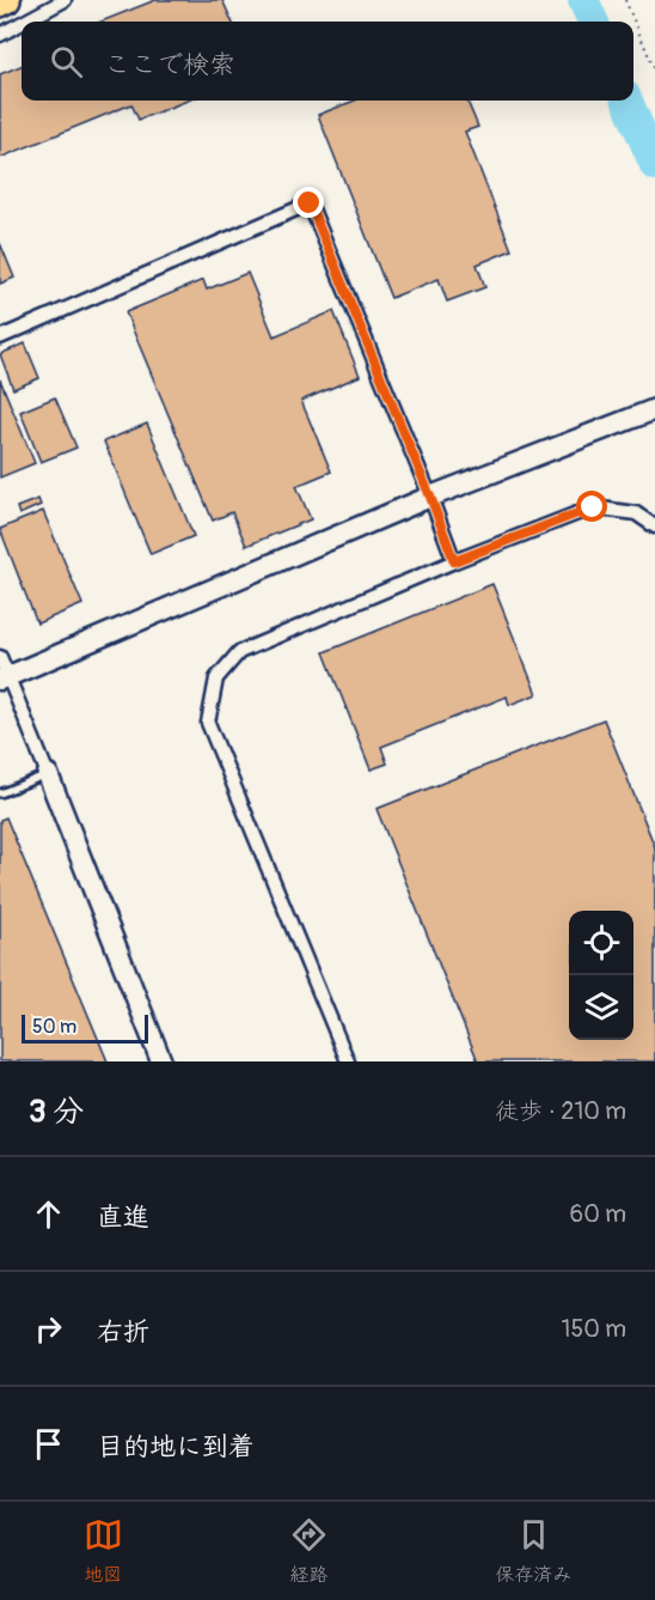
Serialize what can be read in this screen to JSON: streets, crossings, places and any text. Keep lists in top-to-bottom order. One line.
{"scale_bar":"50 m","page":{"search":"ここで検索","scale":"50 m","heading":["3 分","徒歩 · 210 m"],"list":[["直進","60 m"],["右折","150 m"],"目的地に到着"],"nav":["地図","経路","保存済み"]}}
